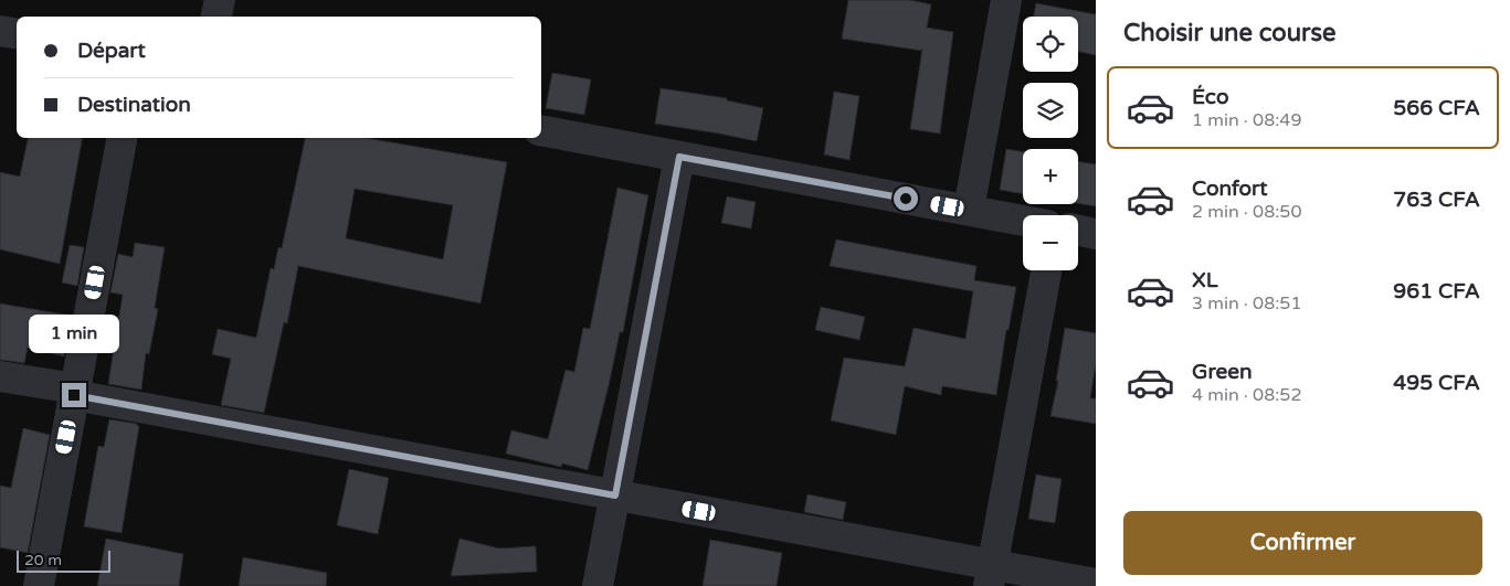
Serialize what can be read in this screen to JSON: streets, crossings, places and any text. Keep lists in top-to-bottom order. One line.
{"scale_bar":"20 m","page":{"heading":"Choisir une course","map_buttons":["+","−"],"banner":["Départ","Destination"],"list":[{"name":"Éco","note":"1 min · 08:49","value":"566 CFA"},{"name":"Confort","note":"2 min · 08:50","value":"763 CFA"},{"name":"XL","note":"3 min · 08:51","value":"961 CFA"},{"name":"Green","note":"4 min · 08:52","value":"495 CFA"}],"bubble":"1 min","buttons":"Confirmer","scale":"20 m"}}
